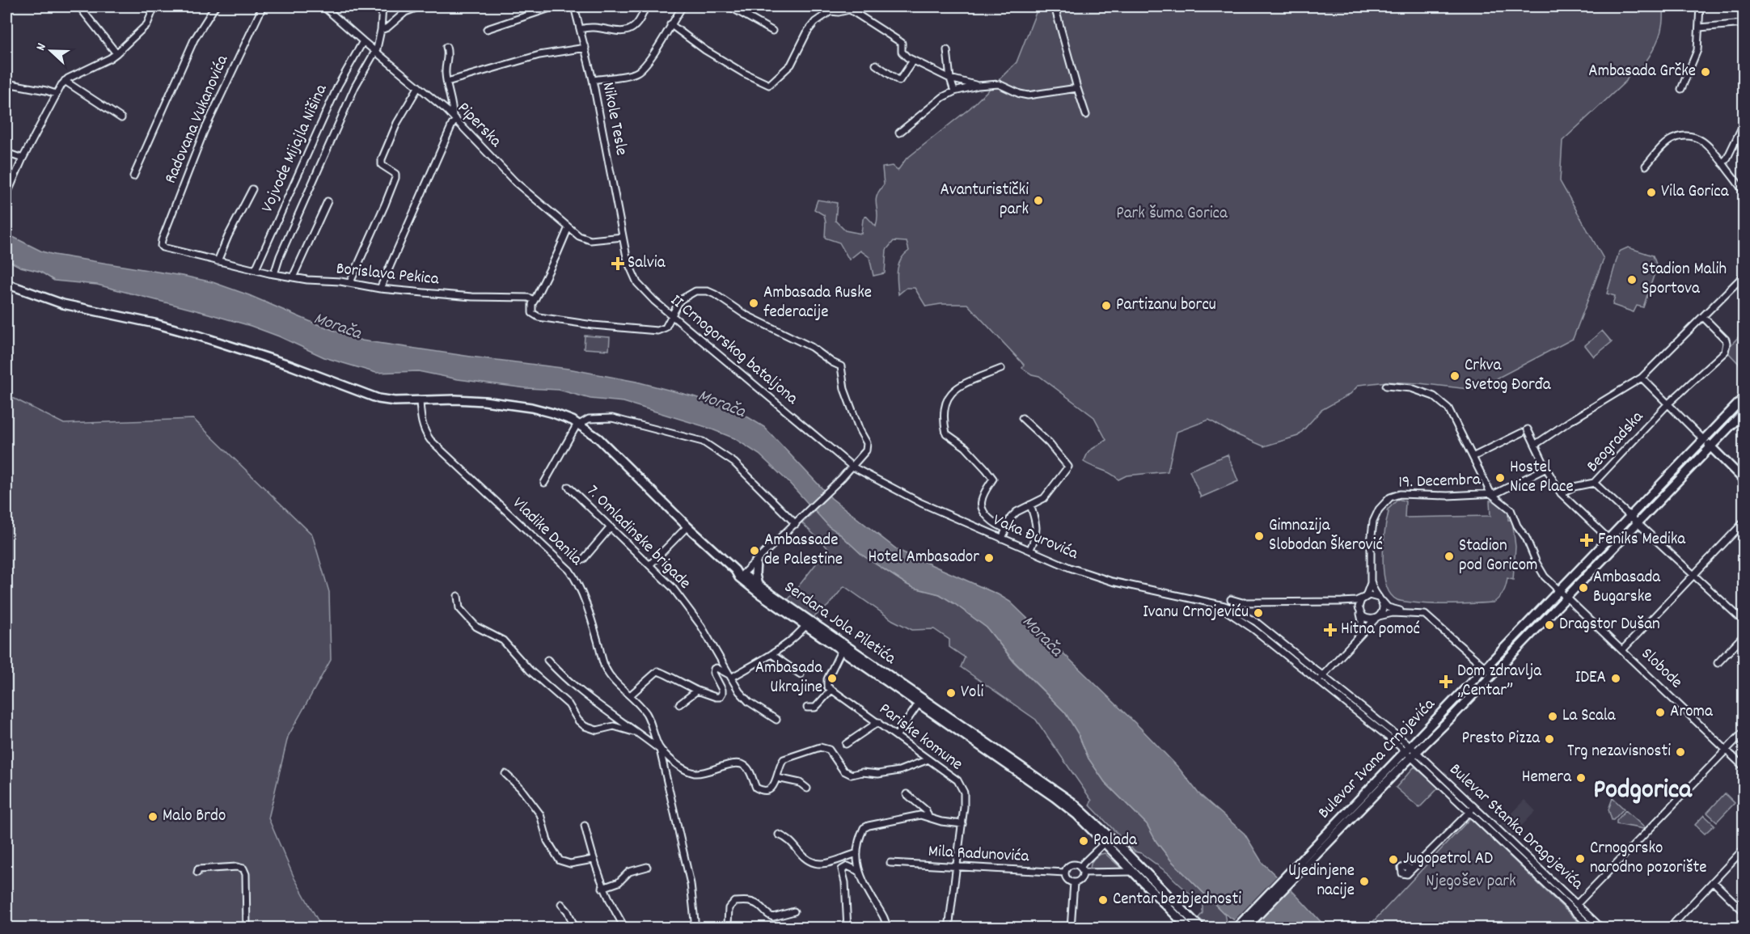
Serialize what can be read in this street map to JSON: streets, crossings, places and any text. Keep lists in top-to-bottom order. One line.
{"streets":{"main road":["Serdara Jola Piletića","Bulevar Ivana Crnojevića"],"street":["Nikole Tesle","Radovana Vukanovića","Piperska","Vojvode Mijajla Nišina","Borislava Pekica","II Crnogorskog bataljona","Beogradska","19. Decembra","Vladike Danila","7. Omladinske brigade","Vaka Đurovića","Slobode","Pariske komune","Bulevar Stanka Dragojevića","Mila Radunovića"]},"crossings":[["Nikole Tesle","Piperska"],["Nikole Tesle","II Crnogorskog bataljona"],["Radovana Vukanovića","Borislava Pekica"],["Piperska","Vojvode Mijajla Nišina"],["Piperska","II Crnogorskog bataljona"],["Vojvode Mijajla Nišina","Borislava Pekica"],["II Crnogorskog bataljona","Vaka Đurovića"],["Beogradska","Bulevar Ivana Crnojevića"],["19. Decembra","Slobode"],["19. Decembra","Bulevar Ivana Crnojevića"],["Vladike Danila","Serdara Jola Piletića"],["Vaka Đurovića","Bulevar Ivana Crnojevića"],["Vaka Đurovića","Bulevar Stanka Dragojevića"],["Slobode","Bulevar Ivana Crnojevića"],["Pariske komune","Mila Radunovića"],["Bulevar Ivana Crnojevića","Bulevar Stanka Dragojevića"]],"districts":["Podgorica"],"water":["Morača"],"parks":["Park šuma Gorica","Njegošev park"],"places":{"other":["Ambasada Grčke","Vila Gorica","Avanturistički park","Stadion Malih Sportova","Ambasada Ruske federacije","Partizanu borcu","Crkva Svetog Đorđa","Hostel Nice Place","Gimnazija Slobodan Škerović","Ambassade de Palestine","Stadion pod Goricom","Hotel Ambasador","Ambasada Bugarske","Ivanu Crnojeviću","Dragstor Dušan","Ambasada Ukrajine","IDEA","Voli","Aroma","La Scala","Presto Pizza","Trg nezavisnosti","Hemera","Malo Brdo","Palada","Crnogorsko narodno pozorište","Jugopetrol AD","Ujedinjene nacije","Centar bezbjednosti"],"health":["Salvia","Feniks Medika","Hitna pomoć","Dom zdravlja „Centar”"]},"north":"left"}
